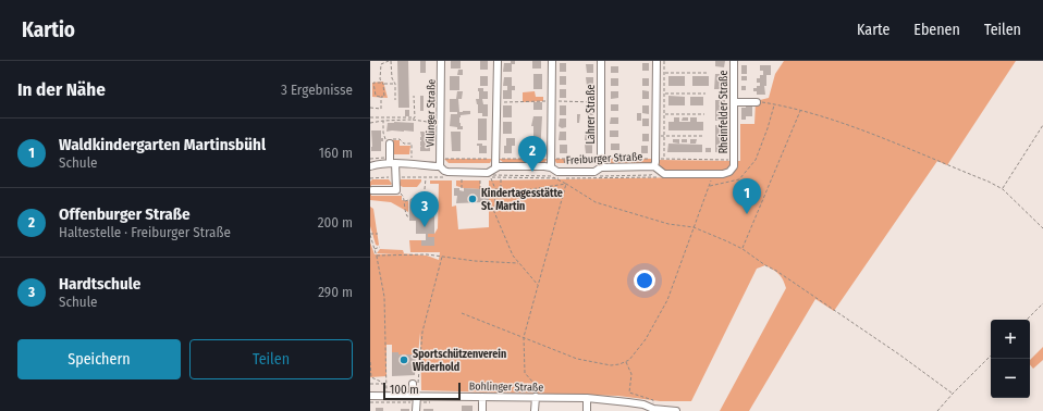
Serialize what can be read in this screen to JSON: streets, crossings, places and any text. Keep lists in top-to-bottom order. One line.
{"streets":{"street":["Rheinfelder Straße","Villinger Straße","Lahrer Straße","Freiburger Straße","Bohlinger Straße"]},"crossings":[["Rheinfelder Straße","Freiburger Straße"],["Villinger Straße","Freiburger Straße"],["Lahrer Straße","Freiburger Straße"]],"places":["Kindertagesstätte St. Martin","Sportschützenverein Widerhold"],"scale_bar":"100 m","page":{"header":"Kartio","nav":["Karte","Ebenen","Teilen"],"heading":["In der Nähe","3 Ergebnisse"],"list":[{"mark":"1","name":"Waldkindergarten Martinsbühl","note":"Schule","value":"160 m"},{"mark":"2","name":"Offenburger Straße","note":"Haltestelle · Freiburger Straße","value":"200 m"},{"mark":"3","name":"Hardtschule","note":"Schule","value":"290 m"}],"pins":["2","1","3"],"map_buttons":["+","−"],"buttons":["Speichern","Teilen"],"scale":"100 m"}}
